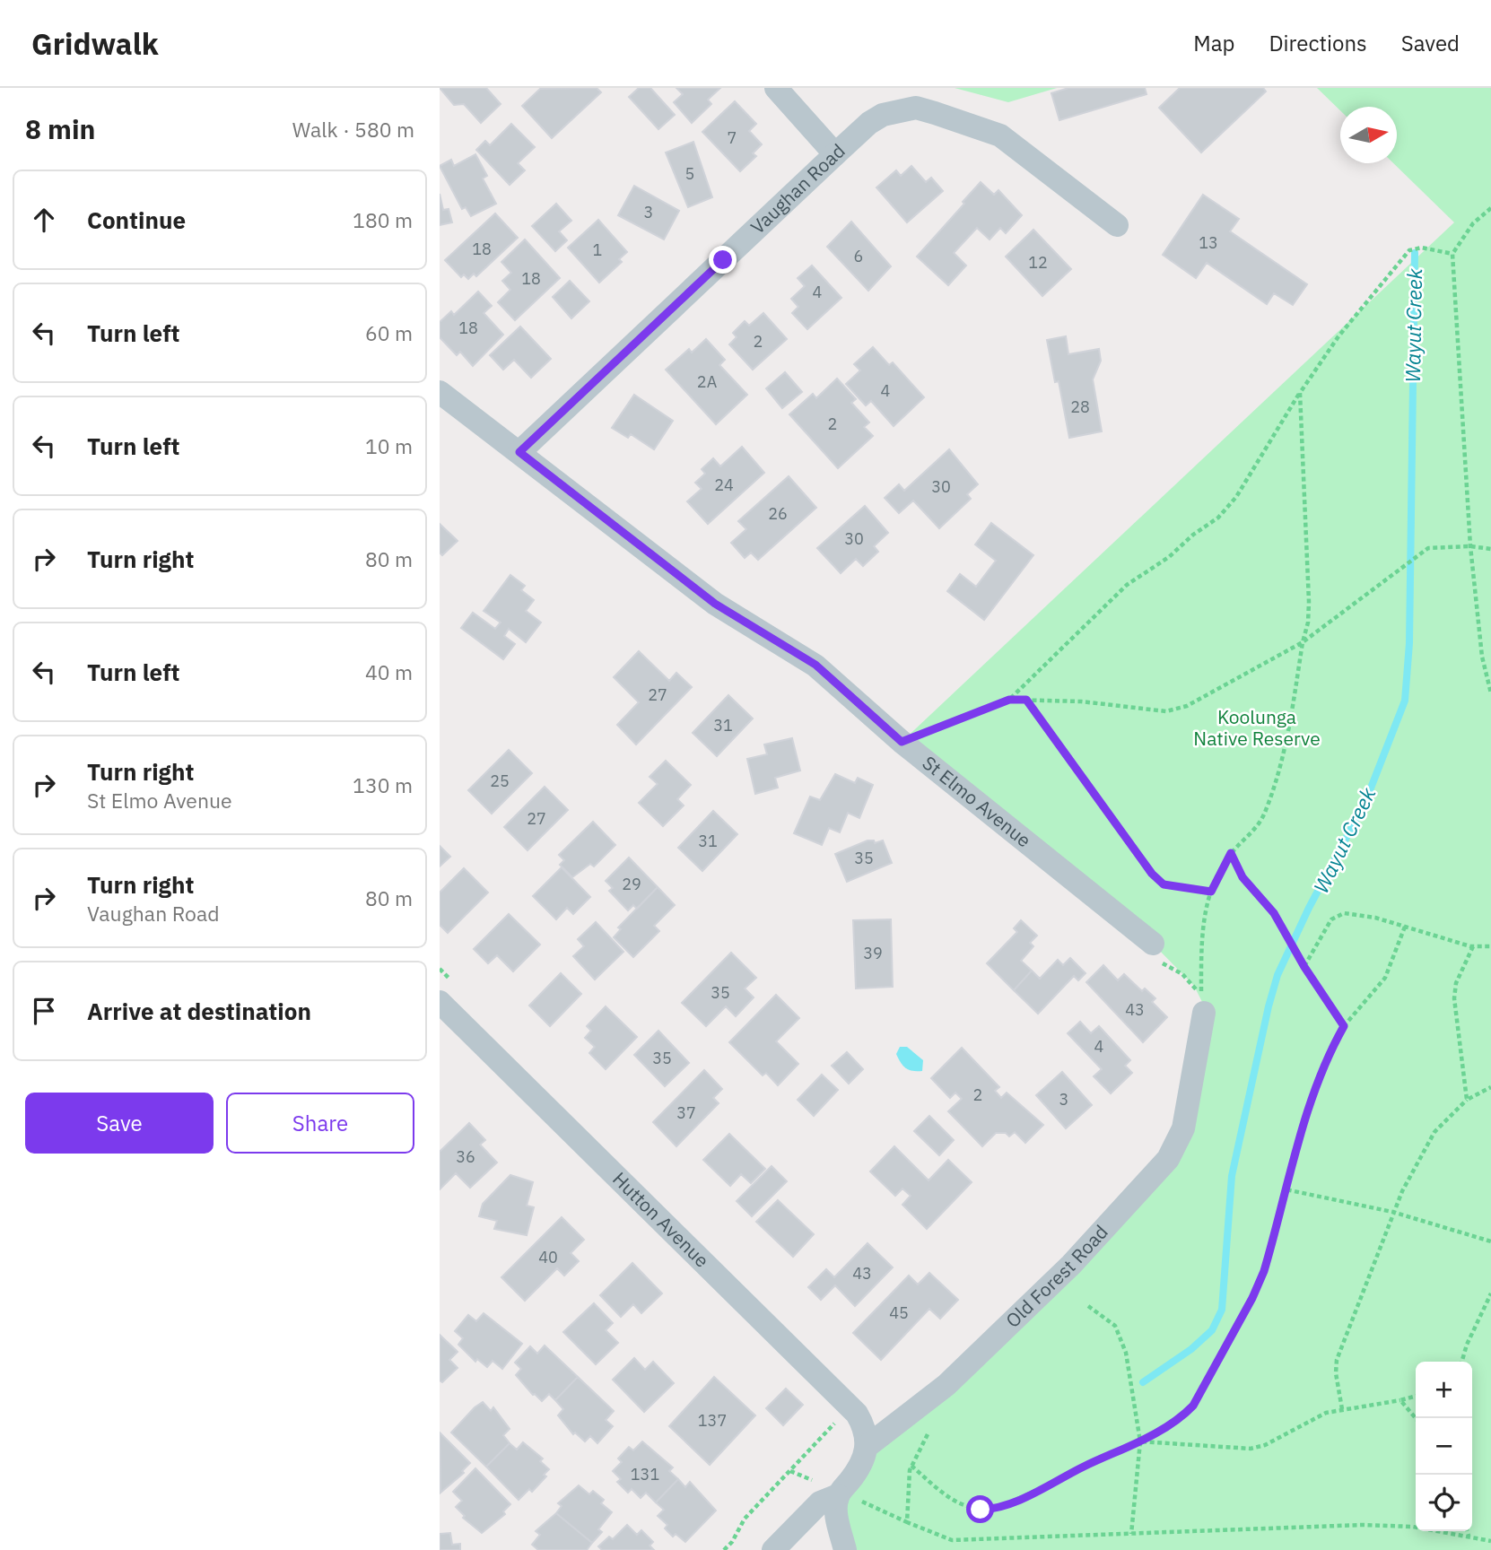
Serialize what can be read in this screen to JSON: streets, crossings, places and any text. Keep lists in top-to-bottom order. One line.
{"streets":{"street":["Vaughan Road","St Elmo Avenue","Hutton Avenue","Old Forest Road"]},"crossings":[["Vaughan Road","St Elmo Avenue"],["Hutton Avenue","Old Forest Road"]],"water":["Wayut Creek"],"parks":["Koolunga Native Reserve"],"house_numbers":["7","5","3","13","18","1","6","12","18","4","18","2","2A","4","28","2","24","30","26","30","27","31","25","27","31","35","29","39","35","43","4","35","2","3","37","36","40","43","45","137","131"],"north":"right","page":{"header":"Gridwalk","nav":["Map","Directions","Saved"],"heading":["8 min","Walk · 580 m"],"list":[["Continue","180 m"],["Turn left","60 m"],["Turn left","10 m"],["Turn right","80 m"],["Turn left","40 m"],["Turn right","St Elmo Avenue","130 m"],["Turn right","Vaughan Road","80 m"],"Arrive at destination"],"buttons":["Save","Share"],"map_buttons":["+","−"]}}
